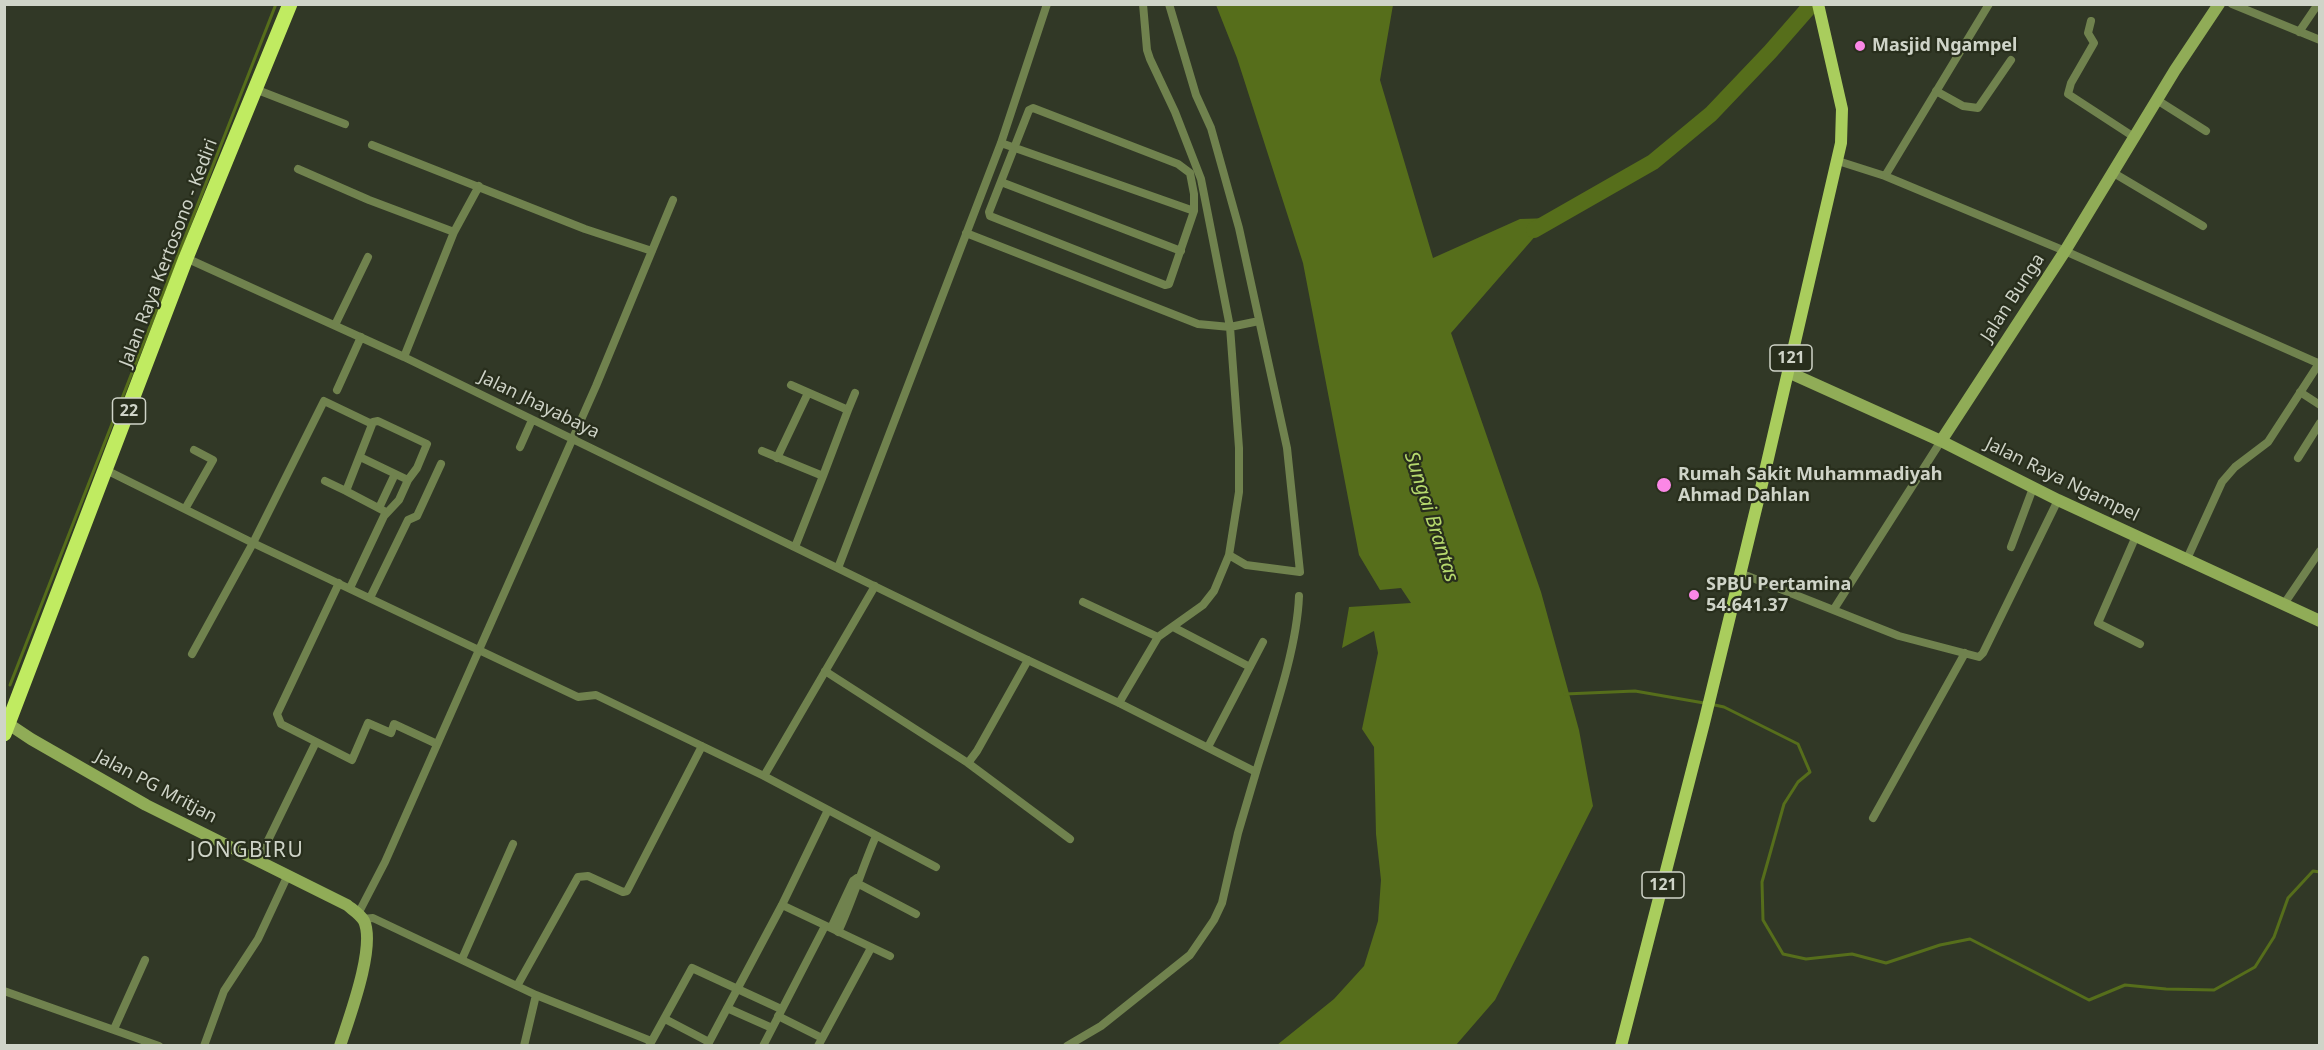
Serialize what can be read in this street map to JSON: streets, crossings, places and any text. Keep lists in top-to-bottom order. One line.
{"streets":{"highway":["Jalan Raya Kertosono - Kediri","22"],"main road":["121"],"street":["Jalan Bunga","Jalan Jhayabaya","Jalan Raya Ngampel","Jalan PG Mritjan"]},"crossings":[["Jalan Raya Kertosono - Kediri","Jalan Jhayabaya"],["Jalan Raya Kertosono - Kediri","22"],["Jalan Raya Kertosono - Kediri","Jalan PG Mritjan"],["Jalan Bunga","Jalan Raya Ngampel"],["121","Jalan Raya Ngampel"]],"districts":["JONGBIRU"],"water":["Sungai Brantas"],"places":["Masjid Ngampel","Rumah Sakit Muhammadiyah Ahmad Dahlan","SPBU Pertamina 54.641.37"]}
